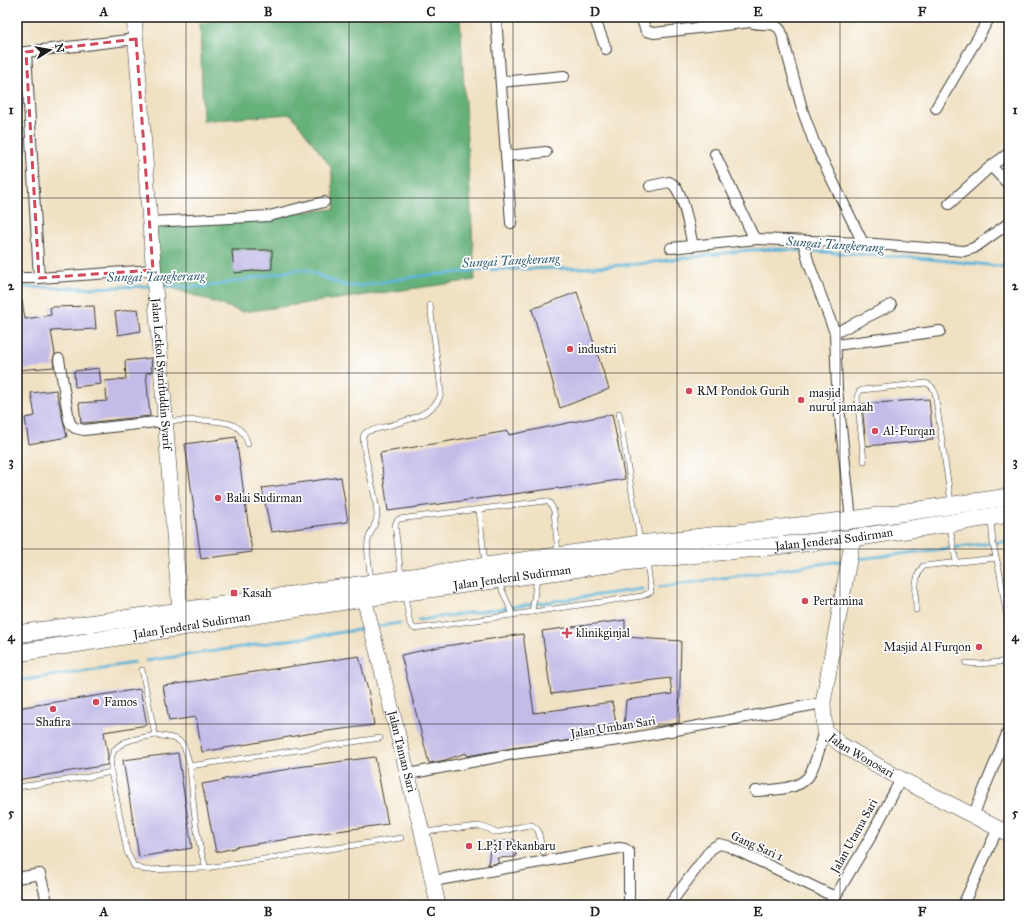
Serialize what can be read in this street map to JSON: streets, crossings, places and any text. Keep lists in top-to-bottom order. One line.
{"streets":{"main road":["Jalan Jenderal Sudirman"],"street":["Jalan Letkol Syarifuddin Syarif","Jalan Umban Sari","Jalan Taman Sari","Jalan Wonosari","Jalan Utama Sari","Gang Sari 1"]},"crossings":[["Jalan Letkol Syarifuddin Syarif","Jalan Jenderal Sudirman"],["Jalan Jenderal Sudirman","Jalan Taman Sari"],["Jalan Jenderal Sudirman","Jalan Wonosari"],["Jalan Umban Sari","Jalan Taman Sari"],["Jalan Umban Sari","Jalan Wonosari"],["Jalan Wonosari","Jalan Utama Sari"],["Jalan Utama Sari","Gang Sari 1"]],"water":["Sungai Tangkerang"],"places":{"other":["industri","RM Pondok Gurih","masjid nurul jamaah","Al-Furqan","Balai Sudirman","Pertamina","Masjid Al Furqon","Famos","Shafira","LP3I Pekanbaru"],"transit":["Kasah"],"health":["klinikginjal"]},"north":"right","grid":{"columns":["A","B","C","D","E","F"],"rows":["1","2","3","4","5"]}}
